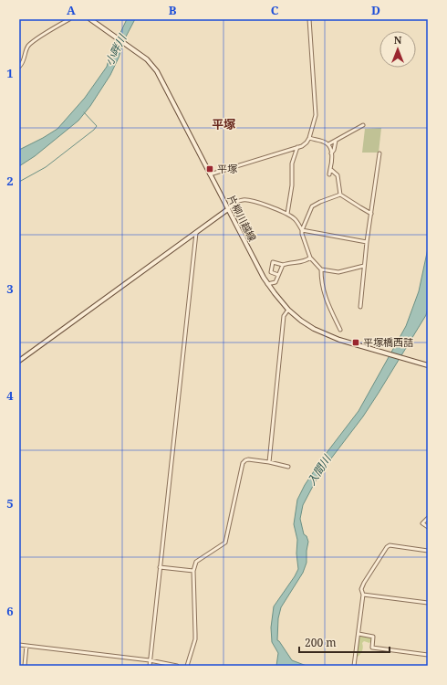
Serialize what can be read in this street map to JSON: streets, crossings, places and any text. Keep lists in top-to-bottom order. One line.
{"streets":{"main road":["片柳川越線"]},"districts":["平塚"],"water":["小畔川","入間川"],"places":{"transit":["平塚","平塚橋西詰"]},"scale_bar":"200 m","north":"top","grid":{"columns":["A","B","C","D"],"rows":["1","2","3","4","5","6"]}}
